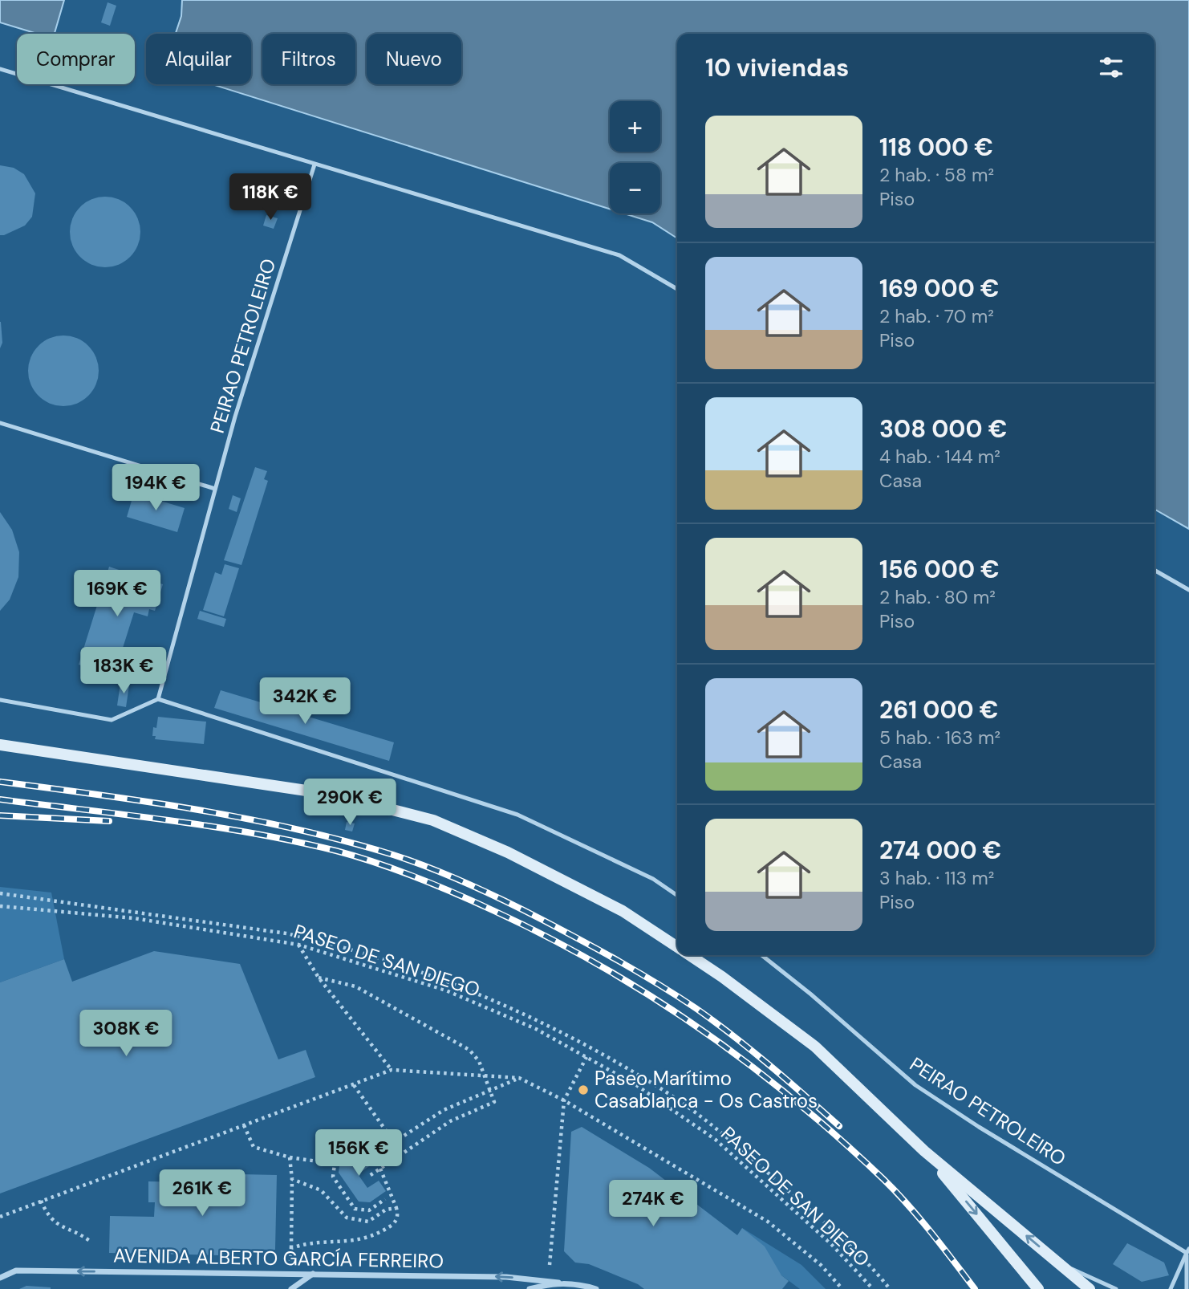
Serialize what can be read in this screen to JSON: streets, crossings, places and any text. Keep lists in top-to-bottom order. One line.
{"streets":{"street":["AVENIDA ALBERTO GARCÍA FERREIRO"],"lane":["PEIRAO PETROLEIRO"],"path":["PASEO DE SAN DIEGO"]},"one_way":["AVENIDA ALBERTO GARCÍA FERREIRO"],"places":["Paseo Marítimo Casablanca - Os Castros"],"page":{"chip":["Comprar","Alquilar","Filtros","Nuevo"],"heading":"10 viviendas","map_buttons":["+","−"],"list":[{"name":"118 000 €","note":"2 hab. · 58 m² · Piso"},{"name":"169 000 €","note":"2 hab. · 70 m² · Piso"},{"name":"308 000 €","note":"4 hab. · 144 m² · Casa"},{"name":"156 000 €","note":"2 hab. · 80 m² · Piso"},{"name":"261 000 €","note":"5 hab. · 163 m² · Casa"},{"name":"274 000 €","note":"3 hab. · 113 m² · Piso"}],"price":["118K €","194K €","169K €","183K €","342K €","290K €","308K €","156K €","261K €","274K €"]}}
